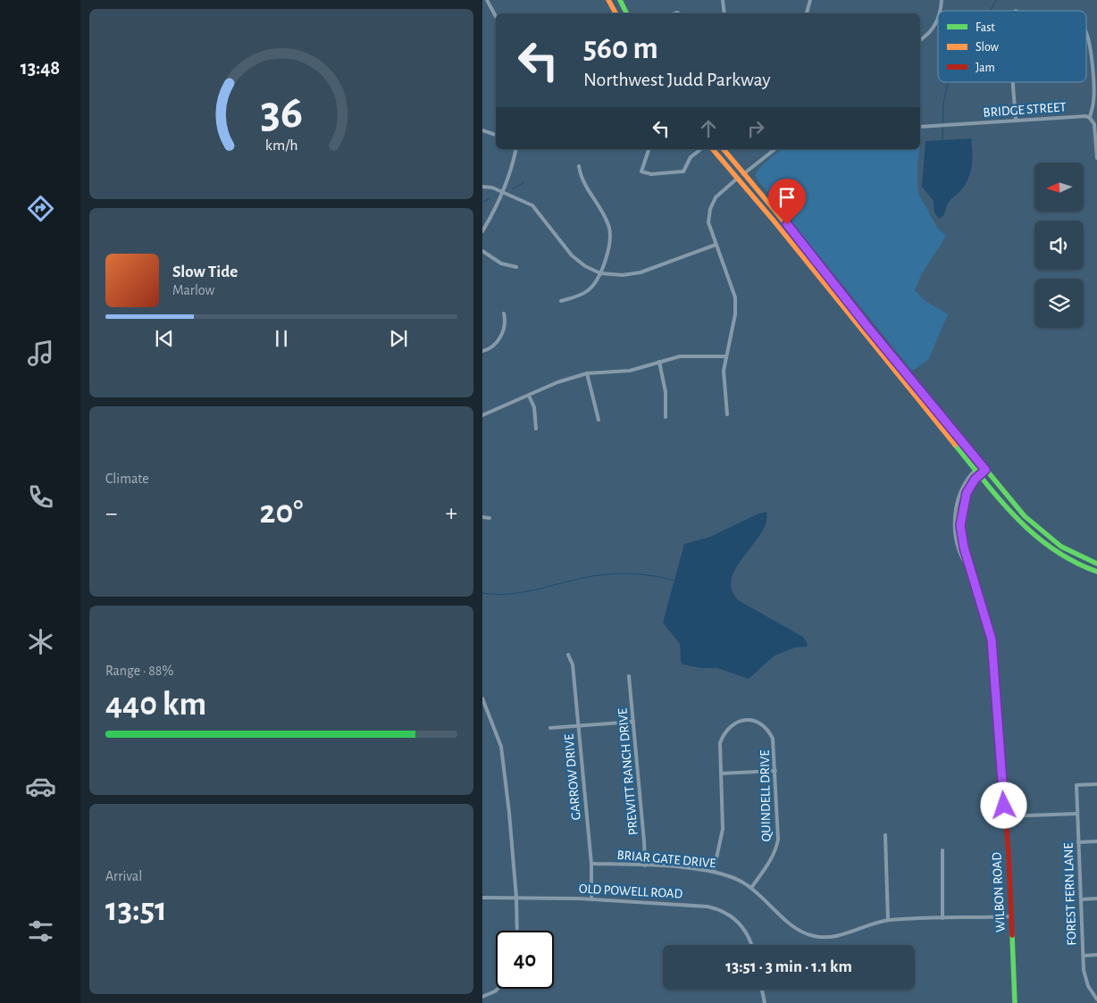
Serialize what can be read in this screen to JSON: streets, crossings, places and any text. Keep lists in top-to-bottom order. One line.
{"streets":{"main road":["WILBON ROAD"],"street":["BRIDGE STREET","PREWITT RANCH DRIVE","GARROW DRIVE","QUINDELL DRIVE","BRIAR GATE DRIVE","OLD POWELL ROAD","FOREST FERN LANE"]},"crossings":[["PREWITT RANCH DRIVE","BRIAR GATE DRIVE"],["GARROW DRIVE","BRIAR GATE DRIVE"],["GARROW DRIVE","OLD POWELL ROAD"],["QUINDELL DRIVE","BRIAR GATE DRIVE"],["BRIAR GATE DRIVE","WILBON ROAD"]],"legend":["Fast","Slow","Jam"],"north":"left","page":{"tabs":"13:48","turn":["560 m","Northwest Judd Parkway"],"song":["Slow Tide","Marlow"],"tile":["Climate",["Range · 88%","440 km"],["Arrival","13:51"]],"heat":["−","20°","+"],"limit":"40","trip":"13:51 · 3 min · 1.1 km","gauge":["36","km/h"]}}
